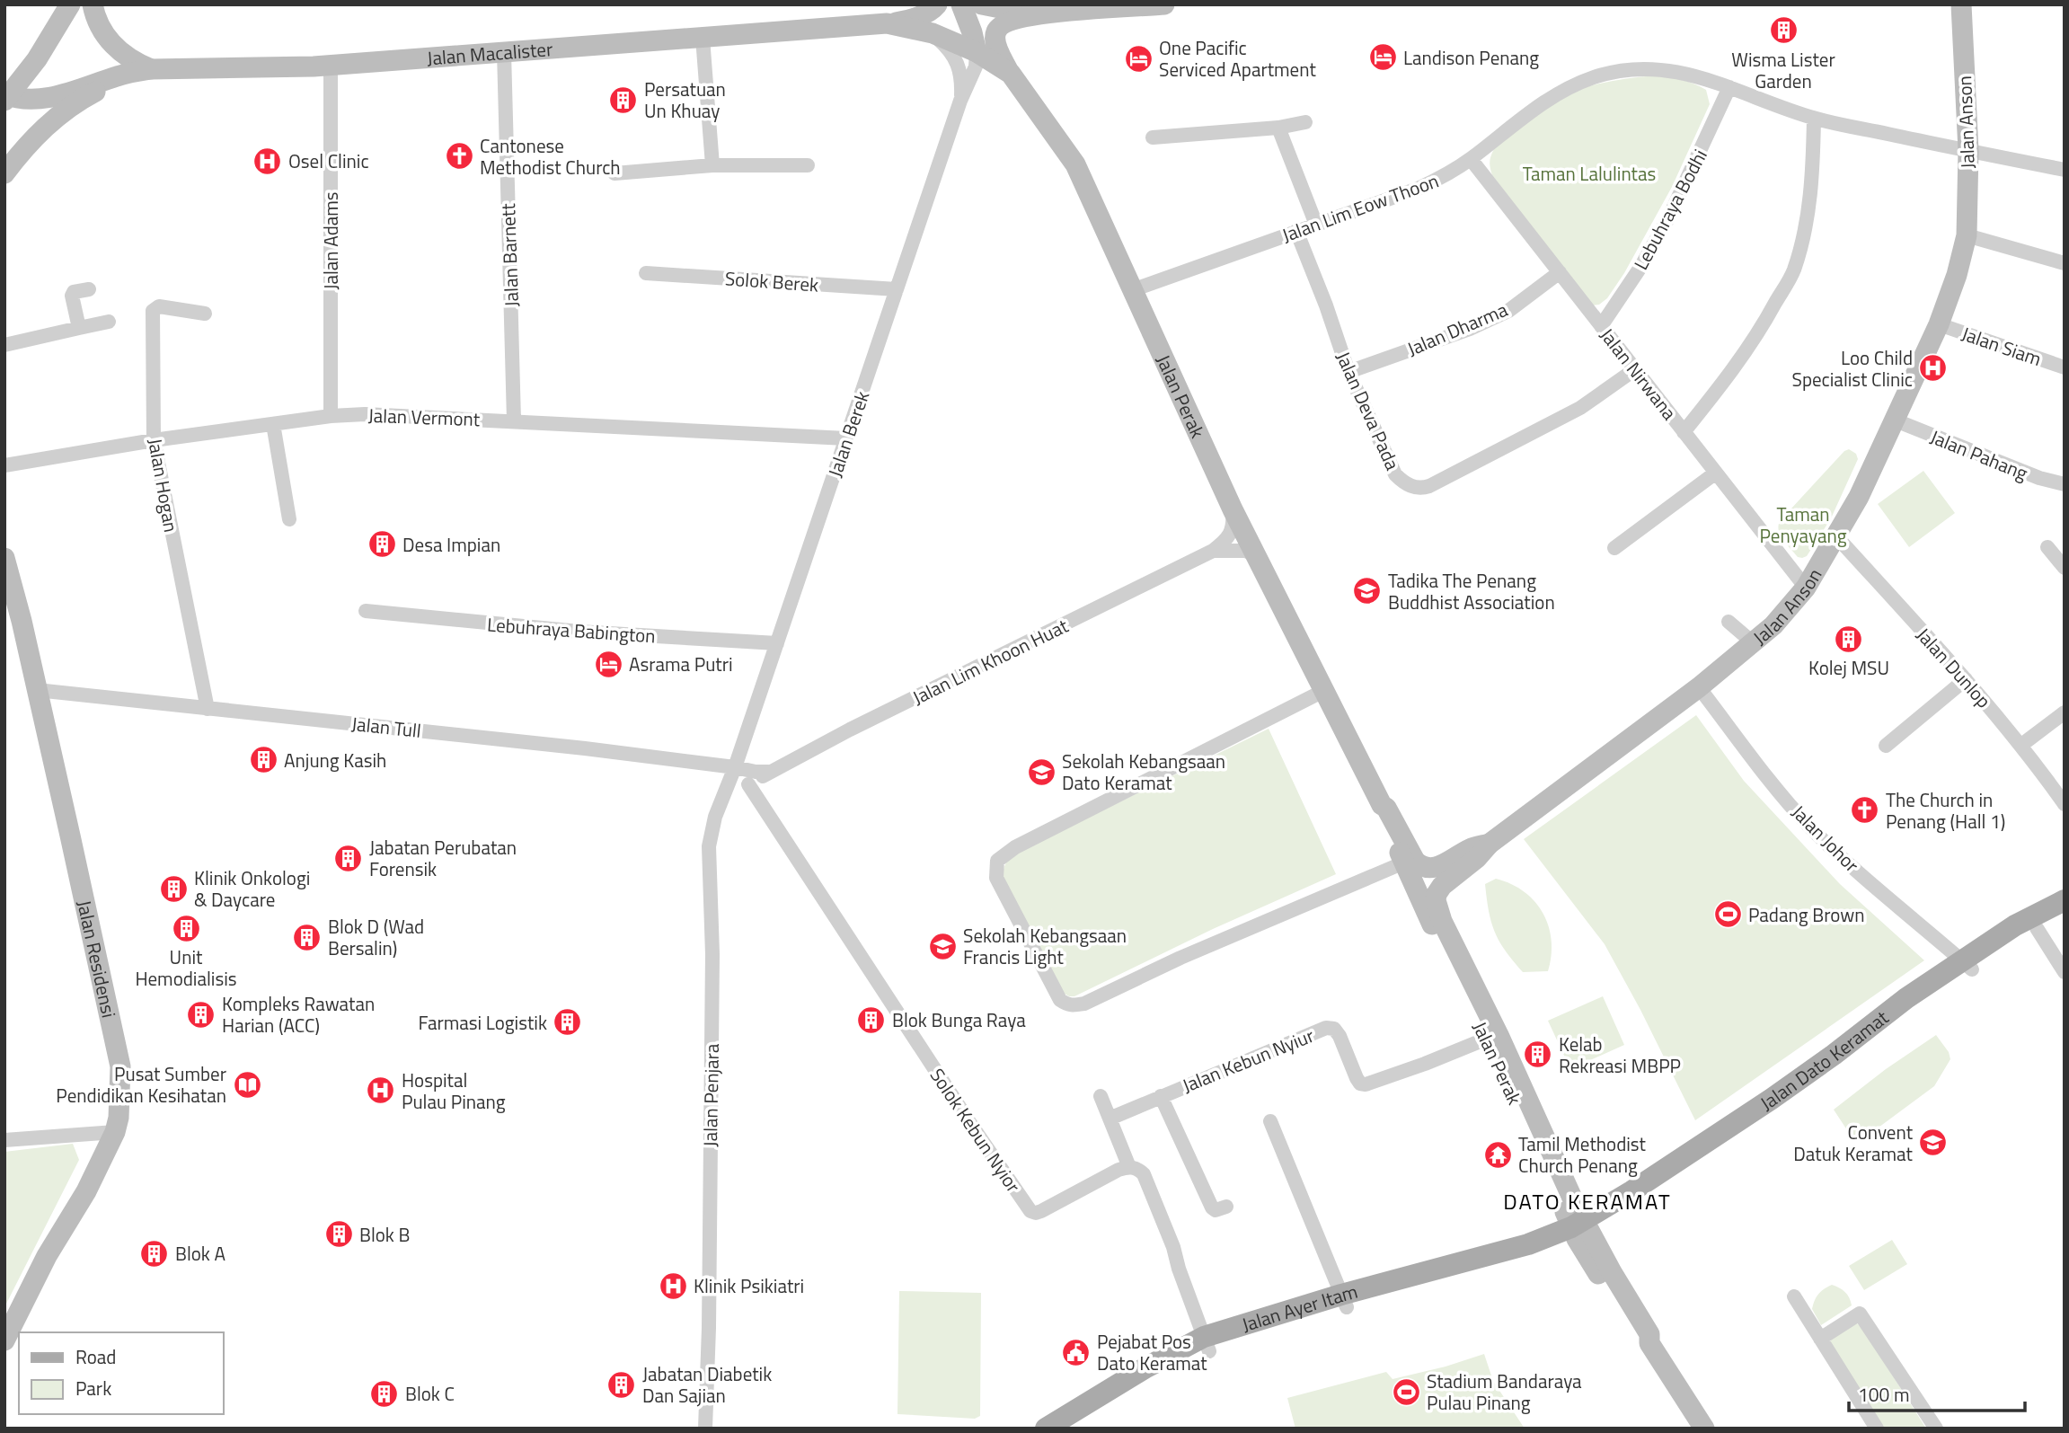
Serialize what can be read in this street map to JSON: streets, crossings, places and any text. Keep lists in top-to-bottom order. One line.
{"streets":{"main road":["Jalan Macalister","Jalan Anson","Jalan Perak","Jalan Residensi","Jalan Dato Keramat","Jalan Ayer Itam"],"street":["Jalan Lim Eow Thoon","Lebuhraya Bodhi","Jalan Adams","Jalan Barnett","Solok Berek","Jalan Dharma","Jalan Siam","Jalan Nirwana","Jalan Deva Pada","Jalan Vermont","Jalan Berek","Jalan Pahang","Jalan Hogan","Lebuhraya Babington","Jalan Lim Khoon Huat","Jalan Dunlop","Jalan Tull","Jalan Johor","Jalan Kebun Nyiur","Jalan Penjara","Solok Kebun Nyior"]},"crossings":[["Jalan Macalister","Jalan Adams"],["Jalan Macalister","Jalan Barnett"],["Jalan Macalister","Jalan Perak"],["Jalan Macalister","Jalan Berek"],["Jalan Anson","Jalan Lim Eow Thoon"],["Jalan Anson","Jalan Siam"],["Jalan Anson","Jalan Nirwana"],["Jalan Anson","Jalan Perak"],["Jalan Anson","Jalan Pahang"],["Jalan Anson","Jalan Dunlop"],["Jalan Anson","Jalan Johor"],["Jalan Lim Eow Thoon","Lebuhraya Bodhi"],["Jalan Lim Eow Thoon","Jalan Nirwana"],["Jalan Lim Eow Thoon","Jalan Perak"],["Jalan Lim Eow Thoon","Jalan Deva Pada"],["Lebuhraya Bodhi","Jalan Nirwana"],["Jalan Adams","Jalan Vermont"],["Jalan Barnett","Jalan Vermont"],["Solok Berek","Jalan Berek"],["Jalan Dharma","Jalan Nirwana"],["Jalan Dharma","Jalan Deva Pada"],["Jalan Nirwana","Jalan Deva Pada"],["Jalan Perak","Jalan Berek"],["Jalan Perak","Jalan Lim Khoon Huat"],["Jalan Perak","Jalan Dato Keramat"],["Jalan Perak","Jalan Kebun Nyiur"],["Jalan Perak","Jalan Ayer Itam"],["Jalan Vermont","Jalan Berek"],["Jalan Vermont","Jalan Hogan"],["Jalan Berek","Lebuhraya Babington"],["Jalan Berek","Jalan Tull"],["Jalan Berek","Jalan Penjara"],["Jalan Hogan","Jalan Tull"],["Jalan Lim Khoon Huat","Solok Kebun Nyior"],["Jalan Tull","Jalan Residensi"],["Jalan Tull","Jalan Penjara"],["Jalan Johor","Jalan Dato Keramat"],["Jalan Dato Keramat","Jalan Ayer Itam"]],"districts":["DATO KERAMAT"],"parks":["Taman Lalulintas","Taman Penyayang"],"places":{"building":["Wisma Lister Garden","Persatuan Un Khuay","Desa Impian","Kolej MSU","Anjung Kasih","Jabatan Perubatan Forensik","Klinik Onkologi & Daycare","Unit Hemodialisis","Blok D (Wad Bersalin)","Kompleks Rawatan Harian (ACC)","Blok Bunga Raya","Farmasi Logistik","Kelab Rekreasi MBPP","Blok B","Blok A","Jabatan Diabetik Dan Sajian","Blok C"],"hotel":["Landison Penang","One Pacific Serviced Apartment","Asrama Putri"],"church":["Cantonese Methodist Church","The Church in Penang (Hall 1)"],"hospital":["Osel Clinic","Loo Child Specialist Clinic","Hospital Pulau Pinang","Klinik Psikiatri"],"school or university":["Tadika The Penang Buddhist Association","Sekolah Kebangsaan Dato Keramat","Sekolah Kebangsaan Francis Light","Convent Datuk Keramat"],"sports":["Padang Brown","Stadium Bandaraya Pulau Pinang"],"library":["Pusat Sumber Pendidikan Kesihatan"],"temple":["Tamil Methodist Church Penang"],"public building":["Pejabat Pos Dato Keramat"]},"legend":["Road","Park"],"scale_bar":"100 m"}
